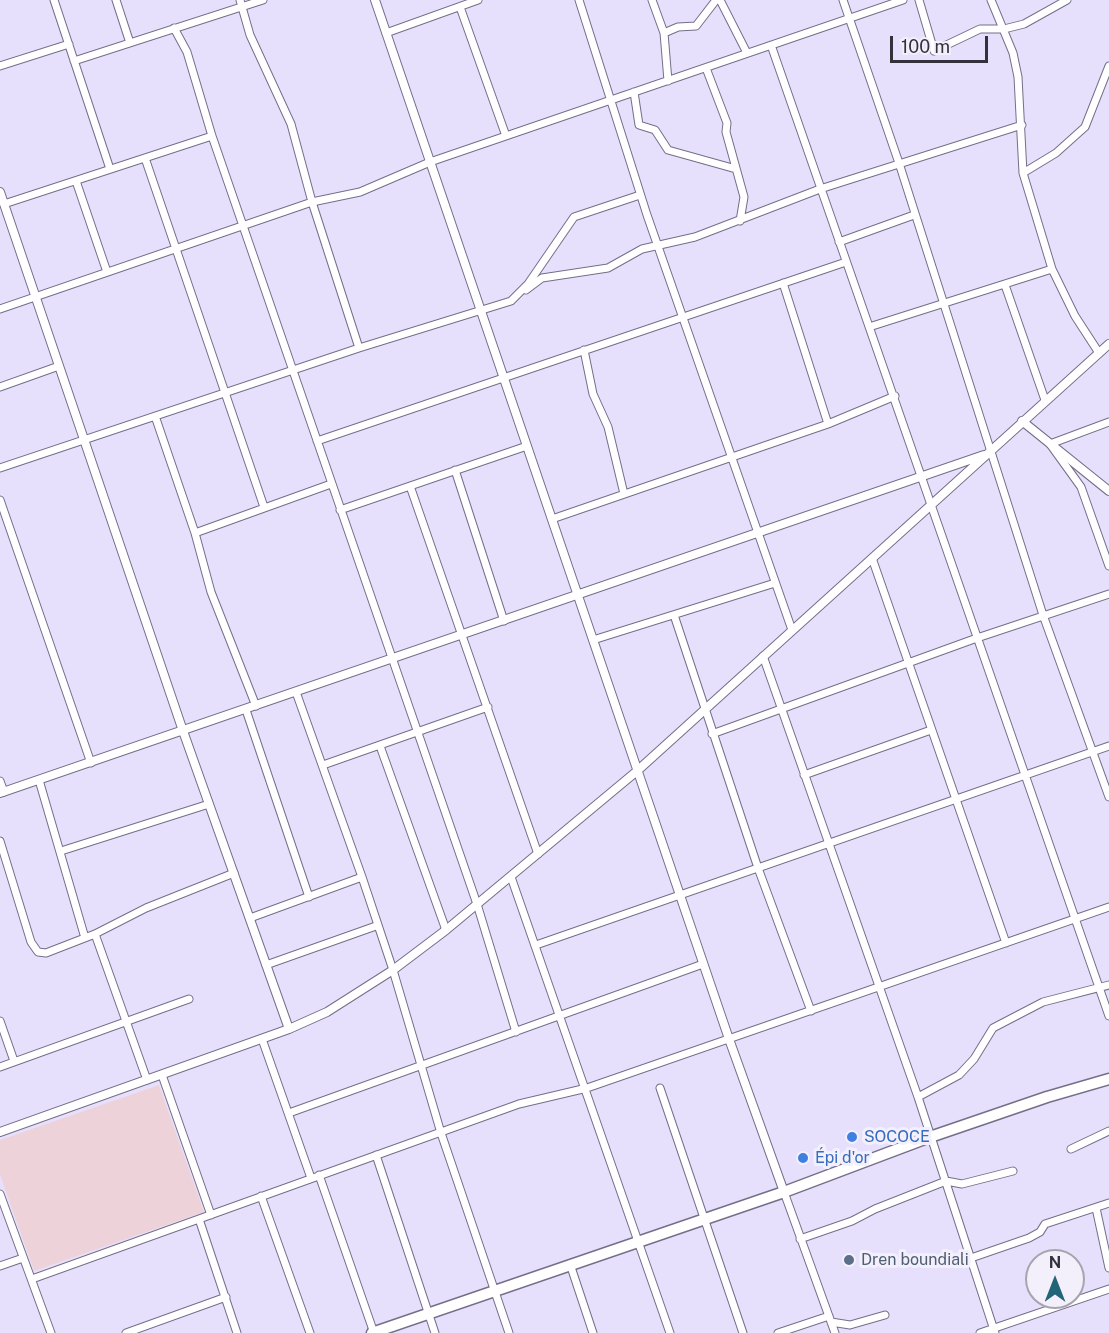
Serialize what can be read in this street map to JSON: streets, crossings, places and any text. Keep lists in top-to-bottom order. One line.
{"places":["SOCOCE","Épi d'or","Dren boundiali"],"scale_bar":"100 m","north":"top"}
